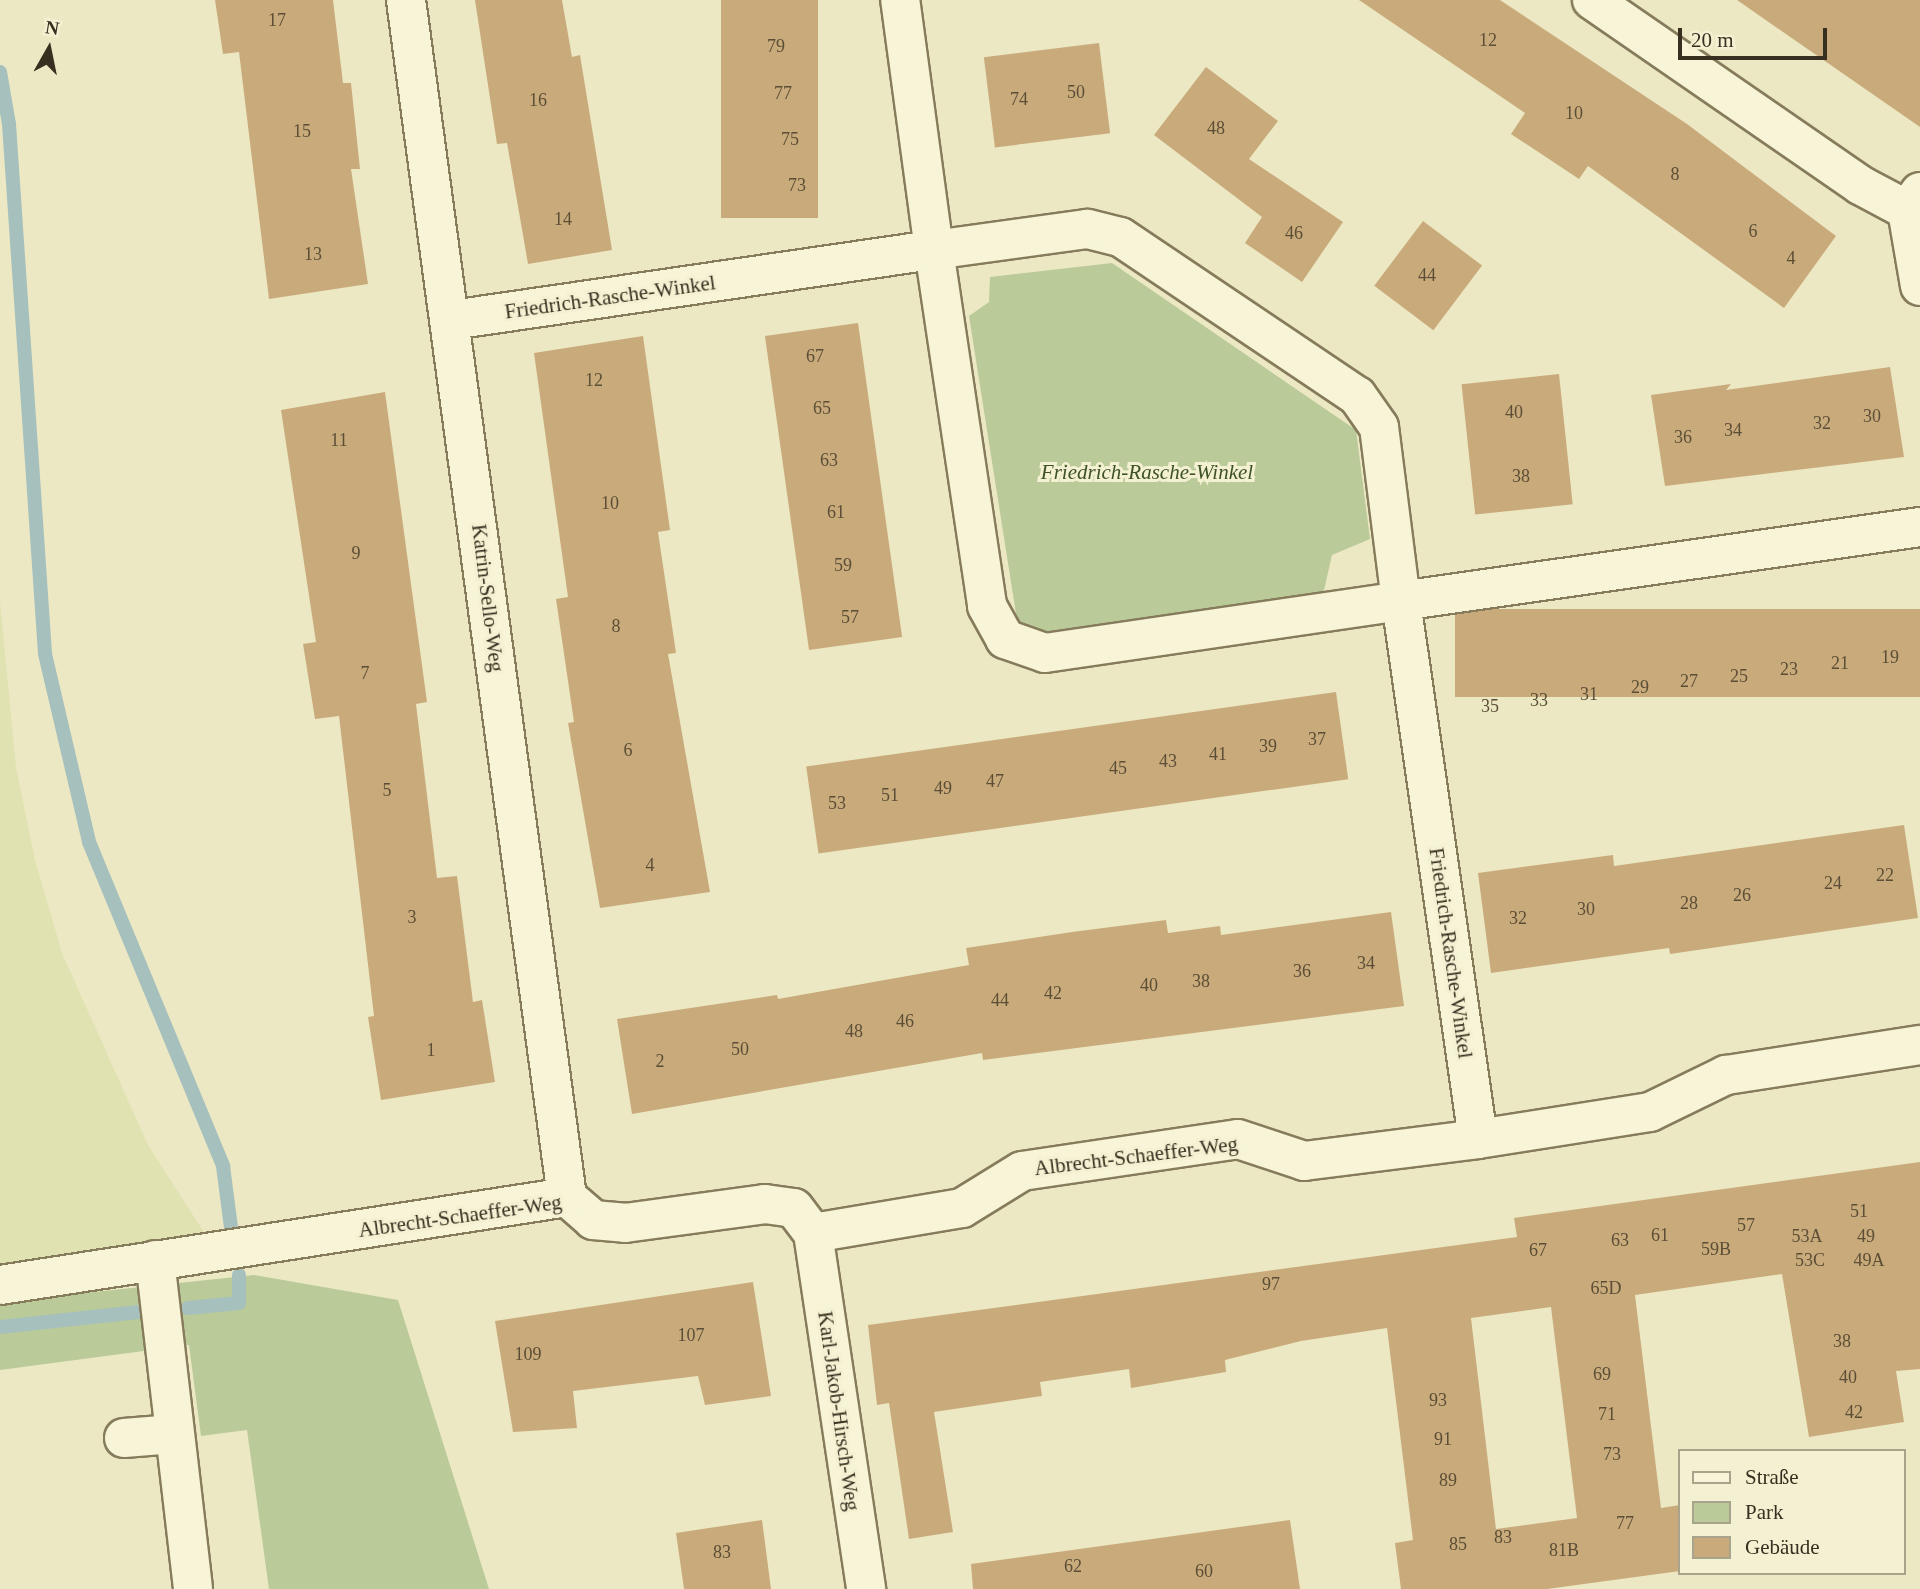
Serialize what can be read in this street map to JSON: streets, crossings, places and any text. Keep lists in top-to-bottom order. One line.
{"streets":{"street":["Friedrich-Rasche-Winkel","Katrin-Sello-Weg","Albrecht-Schaeffer-Weg","Karl-Jakob-Hirsch-Weg"]},"crossings":[["Friedrich-Rasche-Winkel","Katrin-Sello-Weg"],["Friedrich-Rasche-Winkel","Albrecht-Schaeffer-Weg"],["Katrin-Sello-Weg","Albrecht-Schaeffer-Weg"],["Albrecht-Schaeffer-Weg","Karl-Jakob-Hirsch-Weg"]],"parks":["Friedrich-Rasche-Winkel"],"house_numbers":["17","12","79","50","77","74","16","10","48","15","75","8","73","14","6","46","13","4","44","67","12","65","40","30","32","34","36","11","63","38","10","61","9","59","57","8","19","21","23","7","25","27","29","31","33","35","37","39","6","41","43","45","47","49","5","51","53","4","22","24","26","28","30","3","32","34","36","38","40","42","44","46","48","50","1","2","51","57","61","53A","49","63","59B","67","53C","49A","97","65D","107","38","109","69","40","93","42","71","91","73","89","77","83","85","81B","83","62","60"],"legend":["Straße","Park","Gebäude"],"scale_bar":"20 m","north":"top"}
